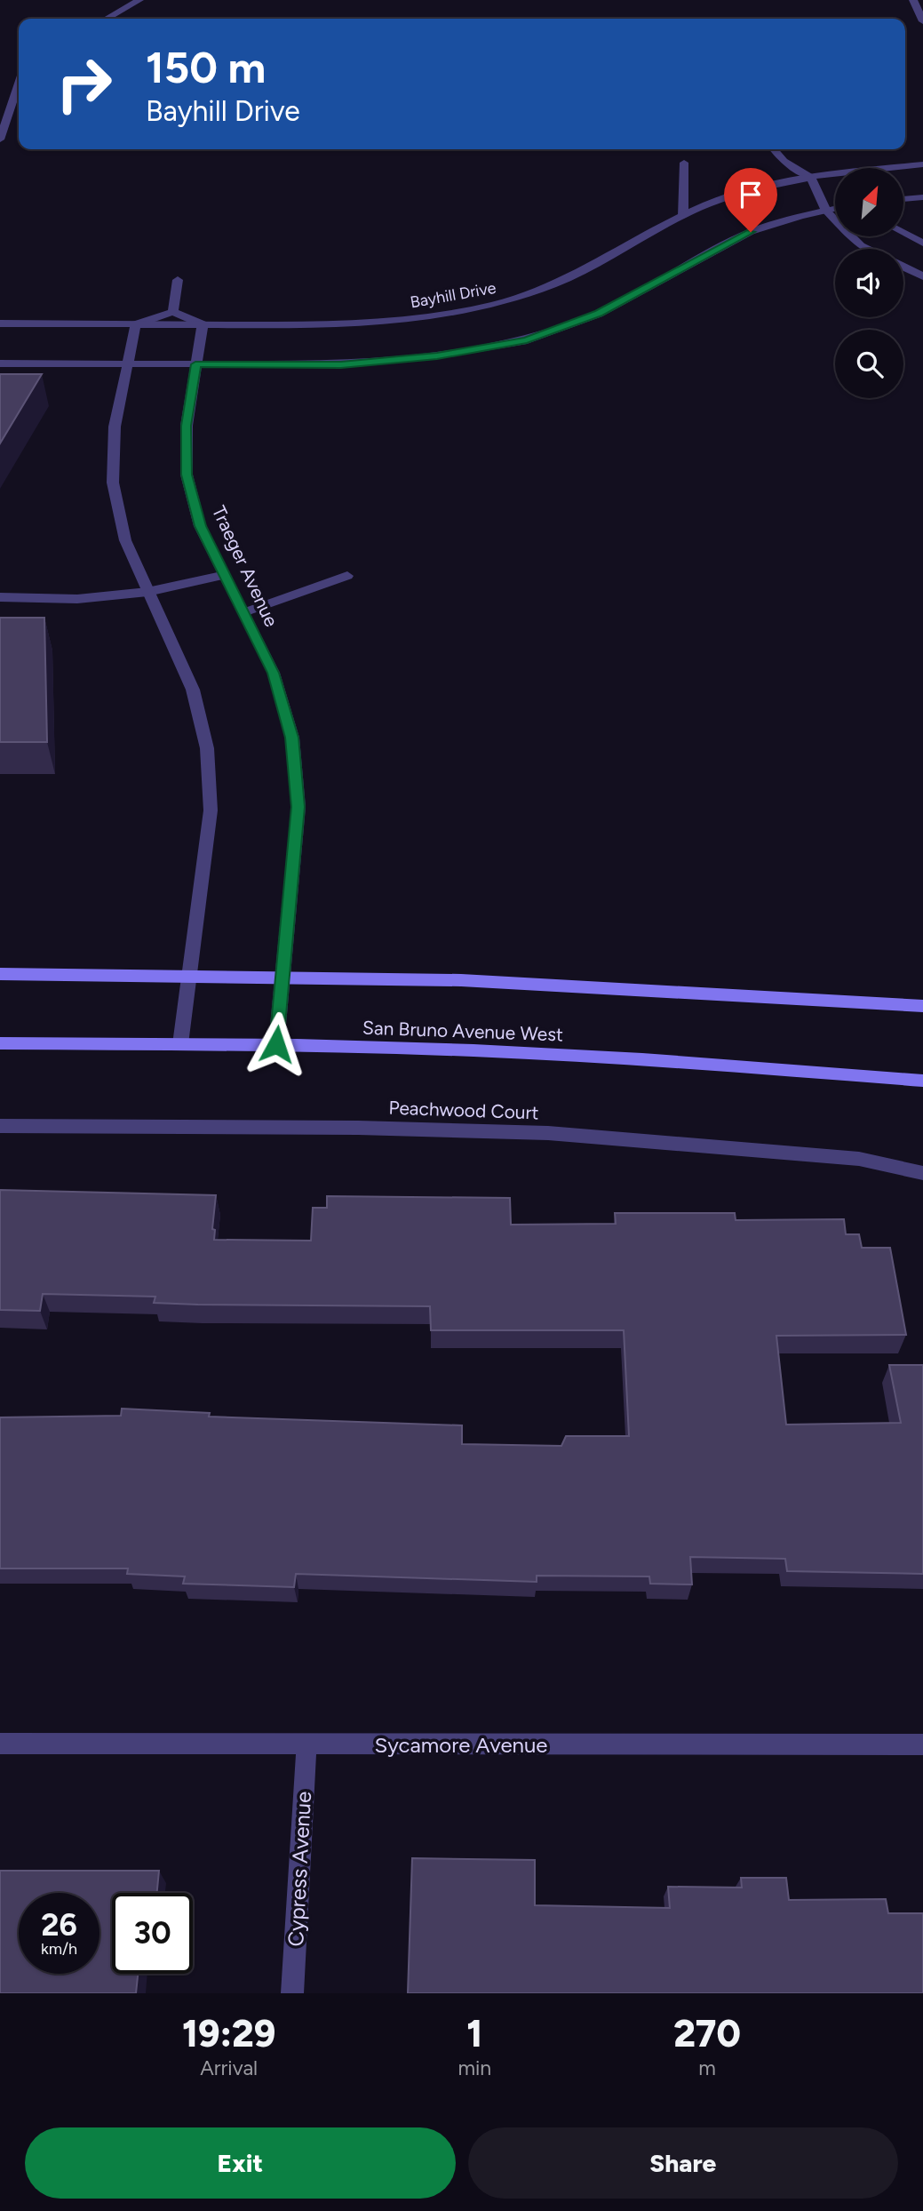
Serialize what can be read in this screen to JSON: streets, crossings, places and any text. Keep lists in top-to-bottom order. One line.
{"streets":{"main road":["San Bruno Avenue West"],"street":["Bayhill Drive","Traeger Avenue","Peachwood Court","Sycamore Avenue","Cypress Avenue"]},"crossings":[["Bayhill Drive","Traeger Avenue"],["Traeger Avenue","San Bruno Avenue West"],["Sycamore Avenue","Cypress Avenue"]],"north":"top right","page":{"turn":["150 m","Bayhill Drive"],"speed":"26 km/h","limit":"30","eta":["19:29","Arrival","1","min","270","m"],"buttons":["Exit","Share"]}}
